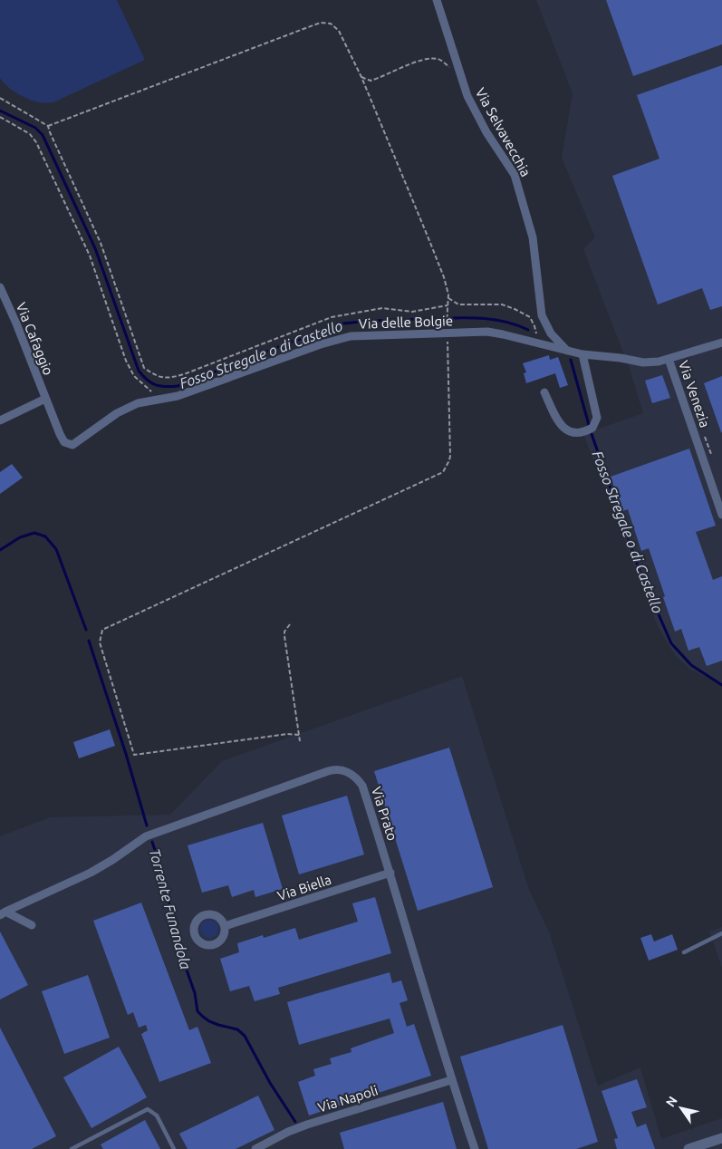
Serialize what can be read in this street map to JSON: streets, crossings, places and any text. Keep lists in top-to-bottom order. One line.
{"streets":{"street":["Via Selvavecchia","Via delle Bolgie","Via Cafaggio","Via Venezia","Via Prato","Via Biella","Via Napoli"]},"crossings":[["Via Selvavecchia","Via delle Bolgie"],["Via delle Bolgie","Via Cafaggio"],["Via delle Bolgie","Via Venezia"],["Via Prato","Via Biella"],["Via Prato","Via Napoli"]],"water":["Fosso Stregale o di Castello","Torrente Funandola"],"north":"top left"}
